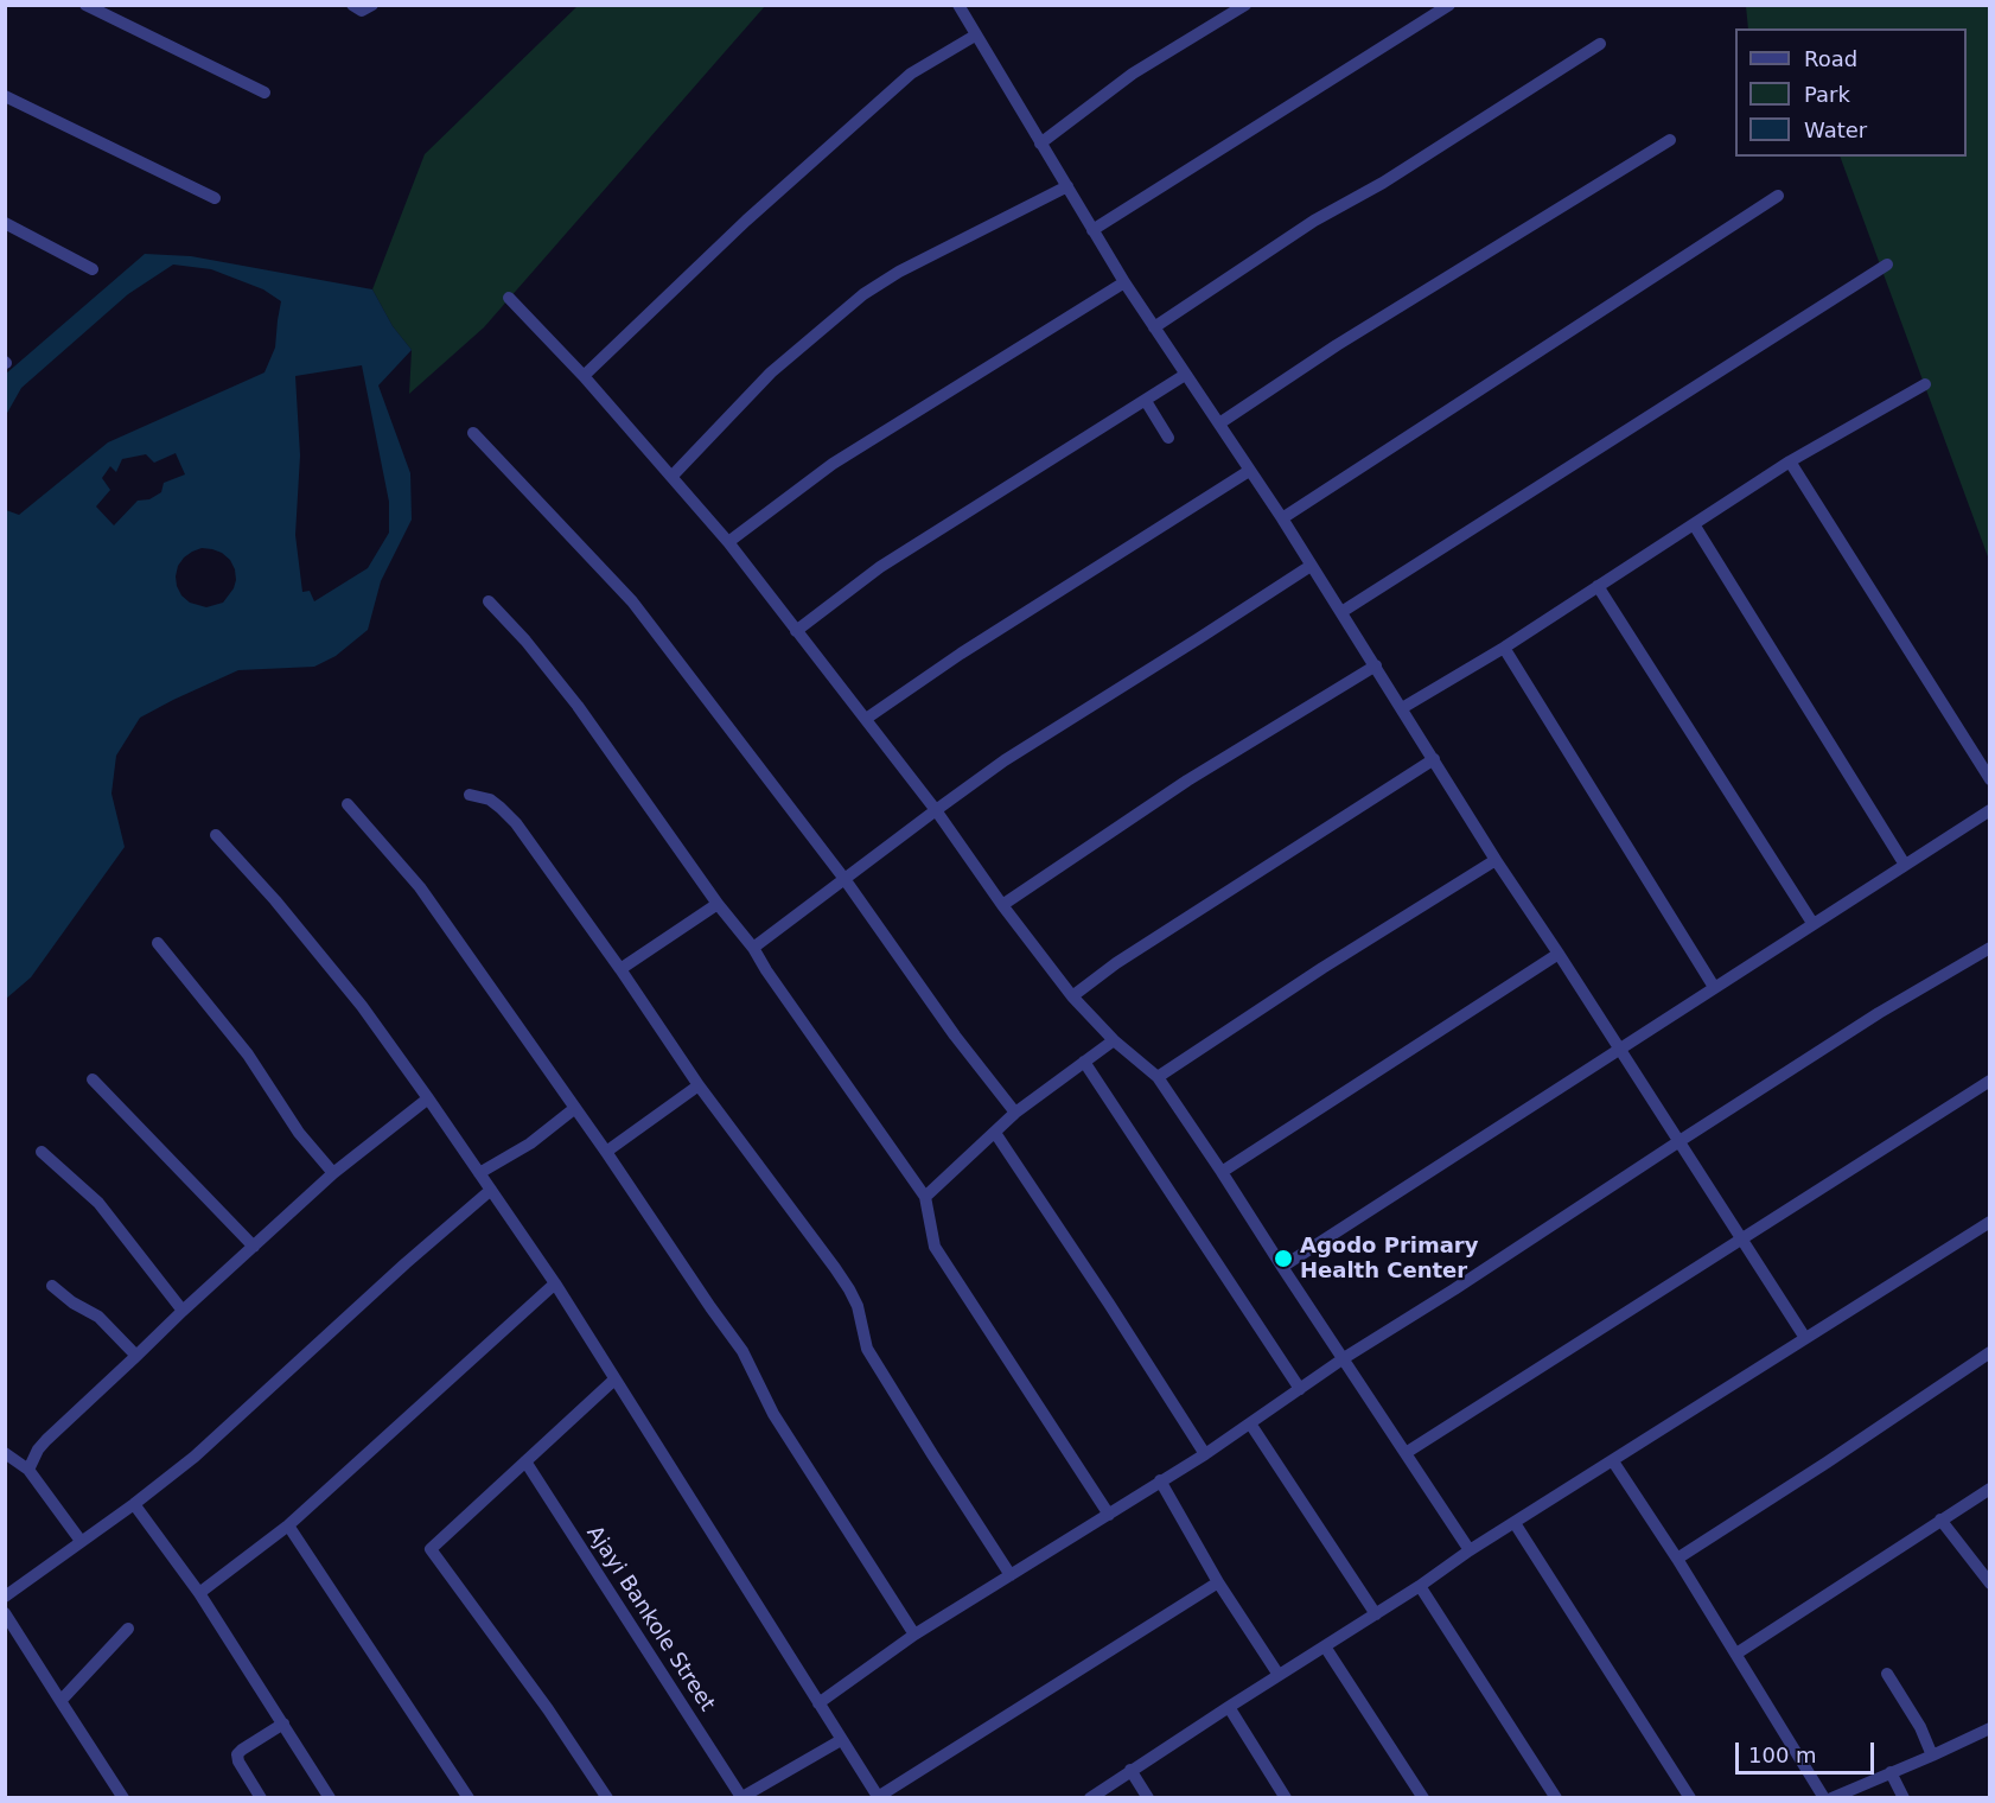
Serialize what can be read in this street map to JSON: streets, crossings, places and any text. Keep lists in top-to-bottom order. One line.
{"streets":{"street":["Ajayi Bankole Street"]},"places":["Agodo Primary Health Center"],"legend":["Road","Park","Water"],"scale_bar":"100 m"}
